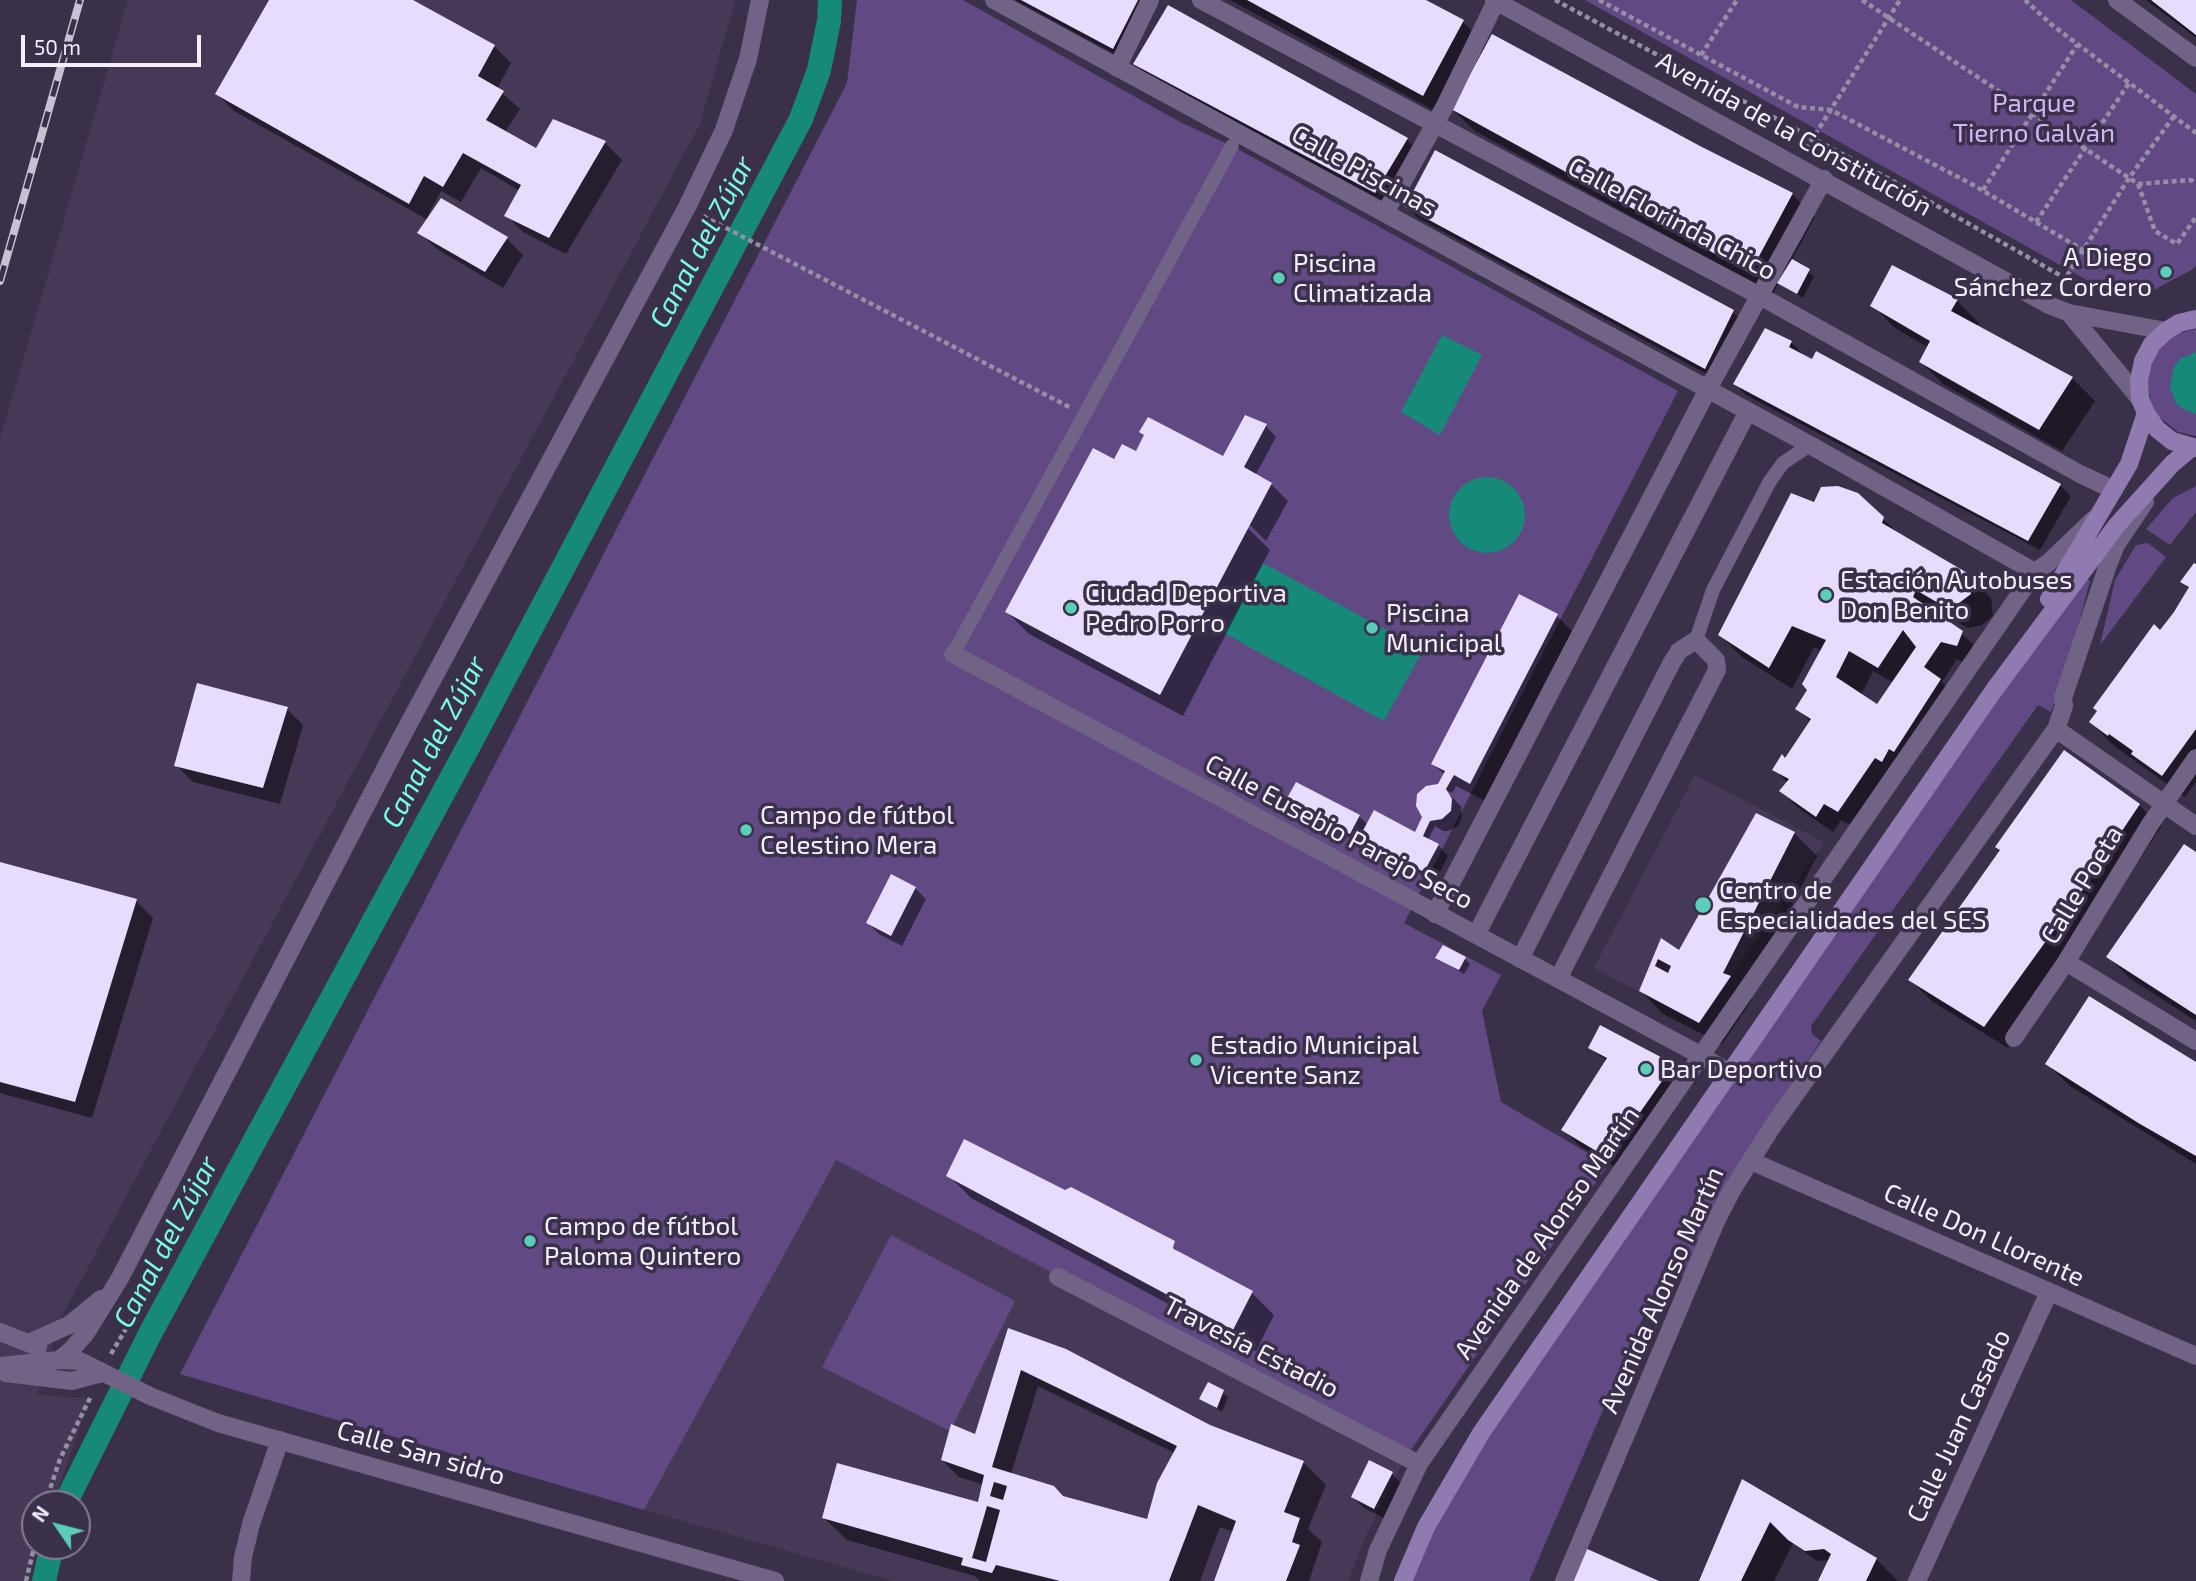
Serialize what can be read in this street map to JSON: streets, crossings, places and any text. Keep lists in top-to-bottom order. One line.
{"streets":{"main road":["Avenida de Alonso Martín"],"street":["Avenida de la Constitución","Calle Piscinas","Calle Florinda Chico","Calle Eusebio Parejo Seco","Calle Poeta","Calle Don Llorente","Avenida Alonso Martín","Travesía Estadio","Calle Juan Casado","Calle San sidro"]},"crossings":[["Avenida de la Constitución","Avenida de Alonso Martín"],["Calle Piscinas","Avenida de Alonso Martín"],["Calle Florinda Chico","Avenida de Alonso Martín"],["Calle Eusebio Parejo Seco","Avenida de Alonso Martín"],["Avenida de Alonso Martín","Travesía Estadio"],["Calle Don Llorente","Avenida Alonso Martín"],["Calle Don Llorente","Calle Juan Casado"]],"water":["Canal del Zújar"],"parks":["Parque Tierno Galván"],"places":["A Diego Sánchez Cordero","Piscina Climatizada","Estación Autobuses Don Benito","Ciudad Deportiva Pedro Porro","Piscina Municipal","Campo de fútbol Celestino Mera","Centro de Especialidades del SES","Estadio Municipal Vicente Sanz","Bar Deportivo","Campo de fútbol Paloma Quintero"],"scale_bar":"50 m","north":"top left"}
